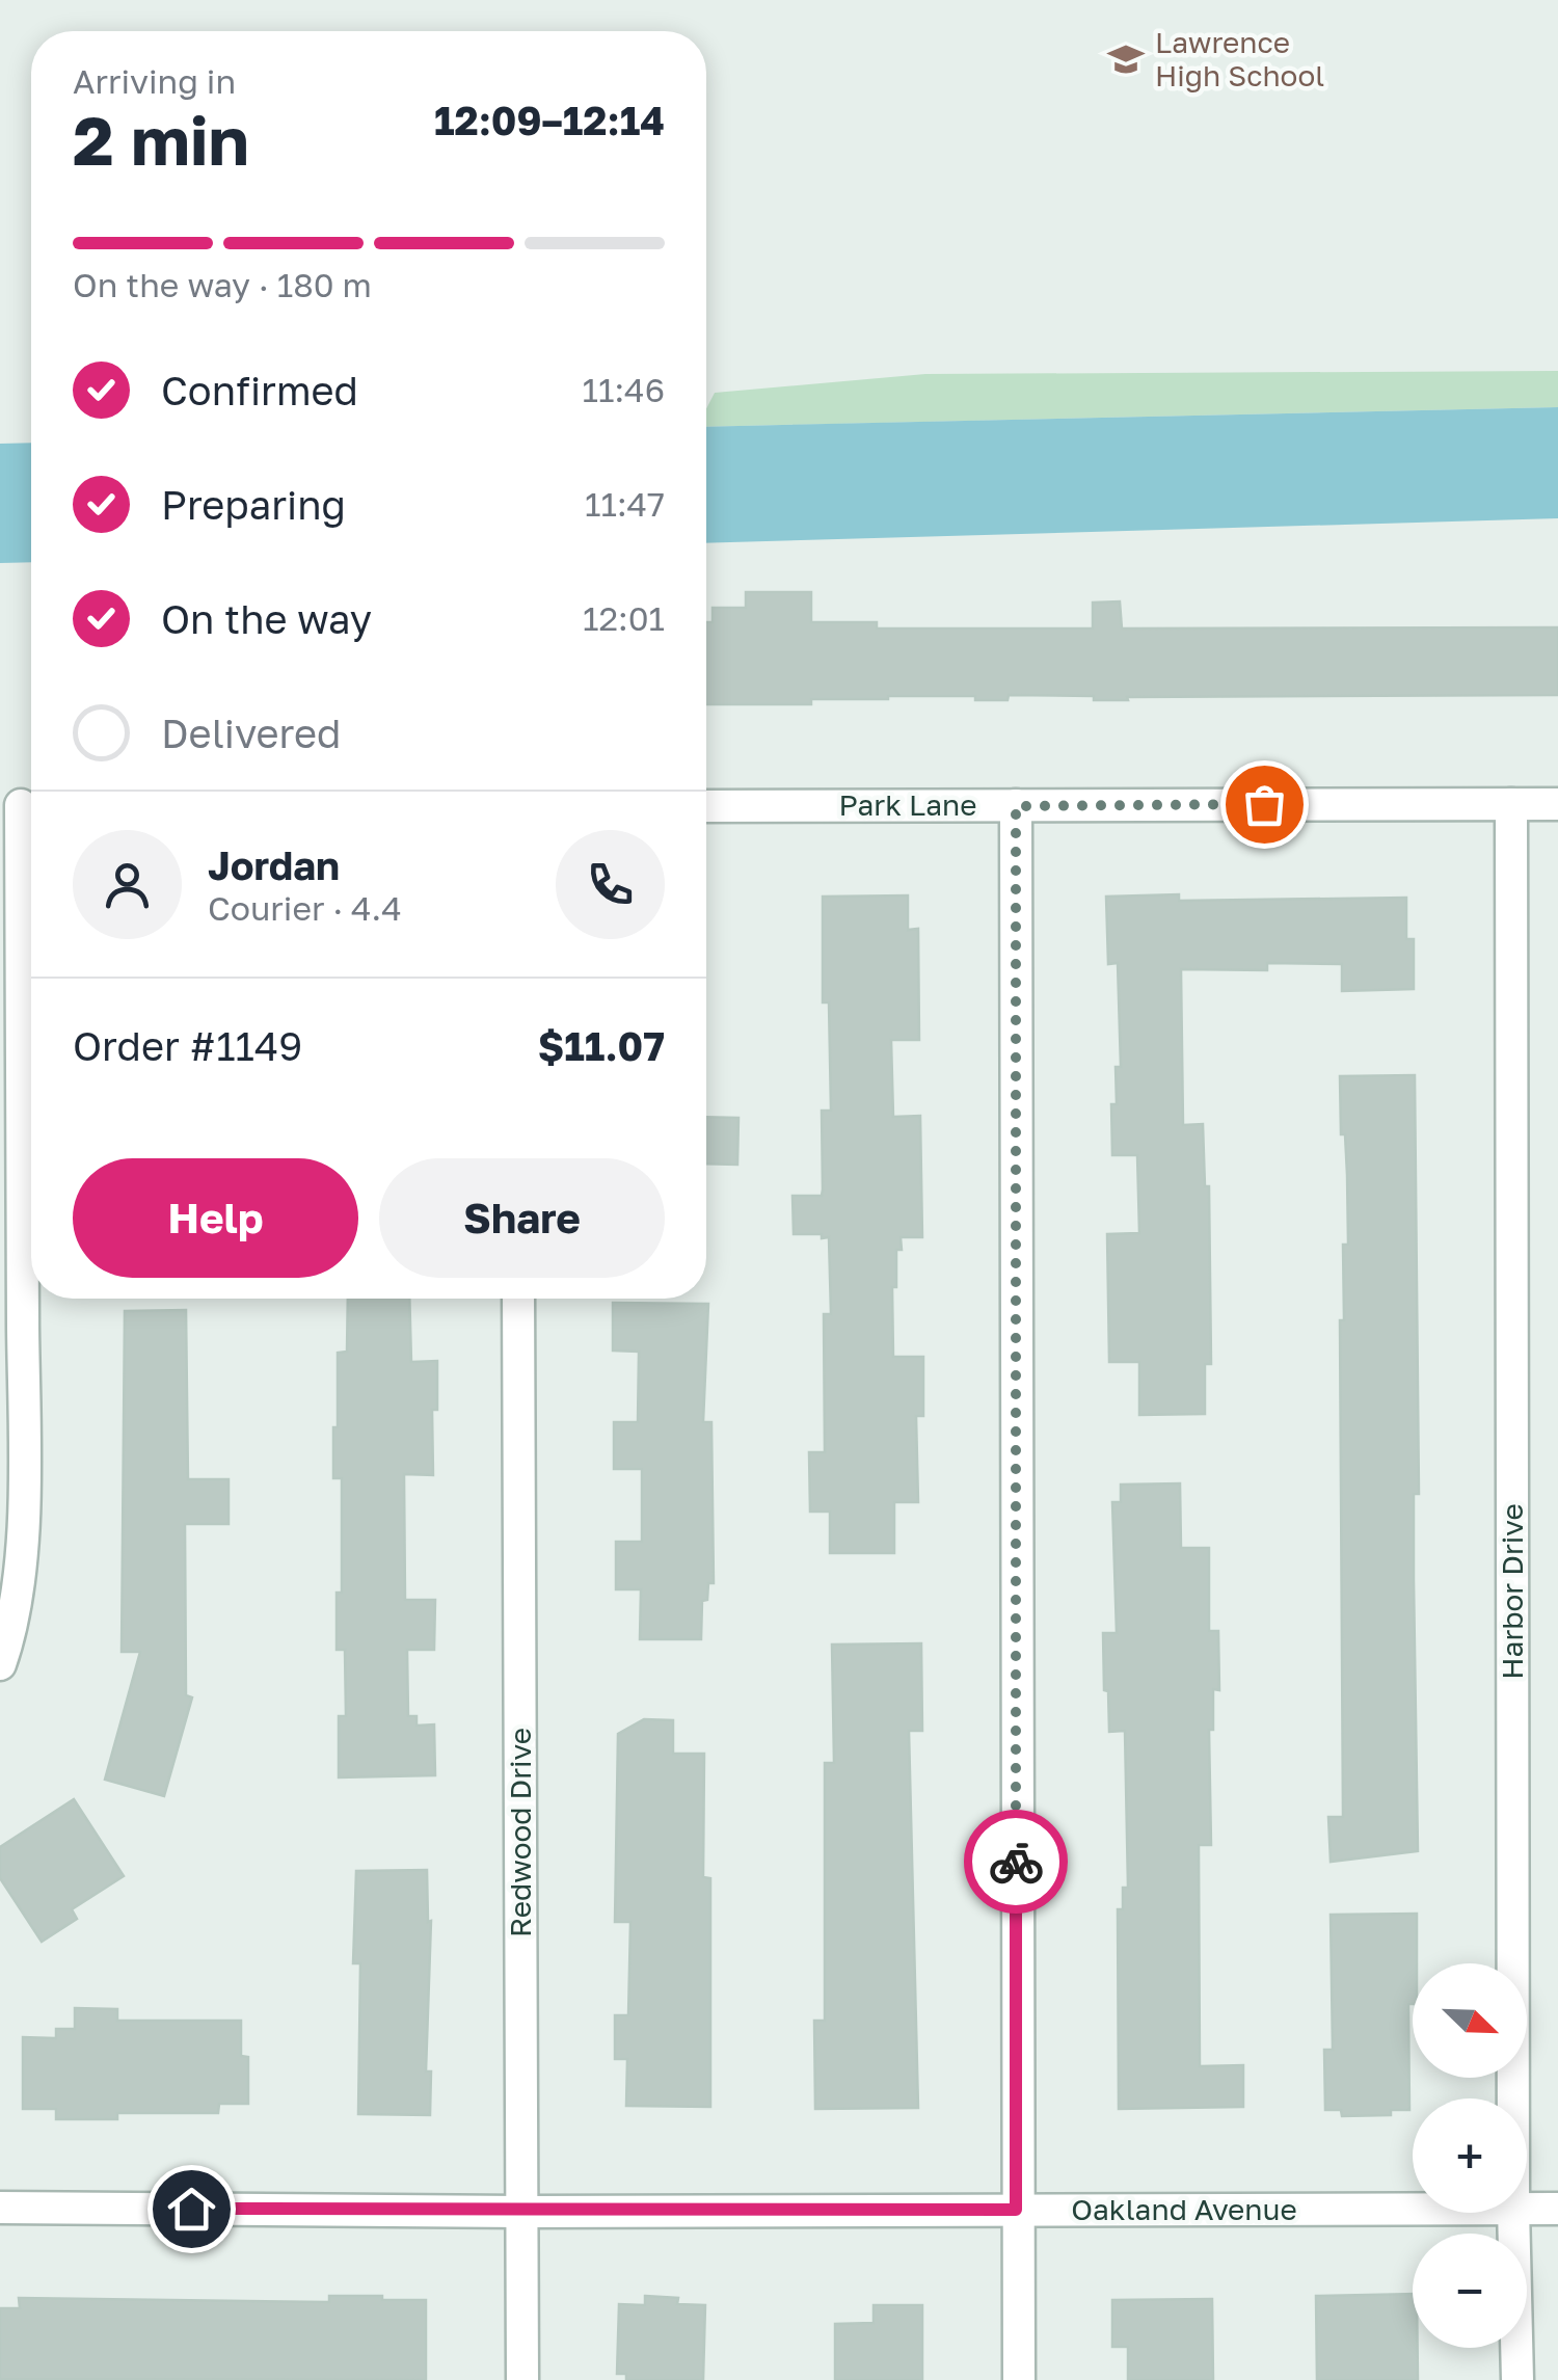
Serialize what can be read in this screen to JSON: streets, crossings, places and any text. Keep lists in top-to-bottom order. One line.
{"streets":{"street":["Park Lane","Harbor Drive","Redwood Drive","Oakland Avenue"]},"crossings":[["Park Lane","Harbor Drive"],["Redwood Drive","Oakland Avenue"]],"places":{"school or university":["Lawrence High School"]},"north":"bottom right","page":{"heading":["2 min","Arriving in","12:09–12:14"],"panel":["Jordan","Courier · 4.4","Order #1149","$11.07"],"bar":"On the way · 180 m","list":[["Confirmed","11:46"],["Preparing","11:47"],["On the way","12:01"],"Delivered"],"buttons":["Help","Share"],"map_buttons":["+","−"]}}
